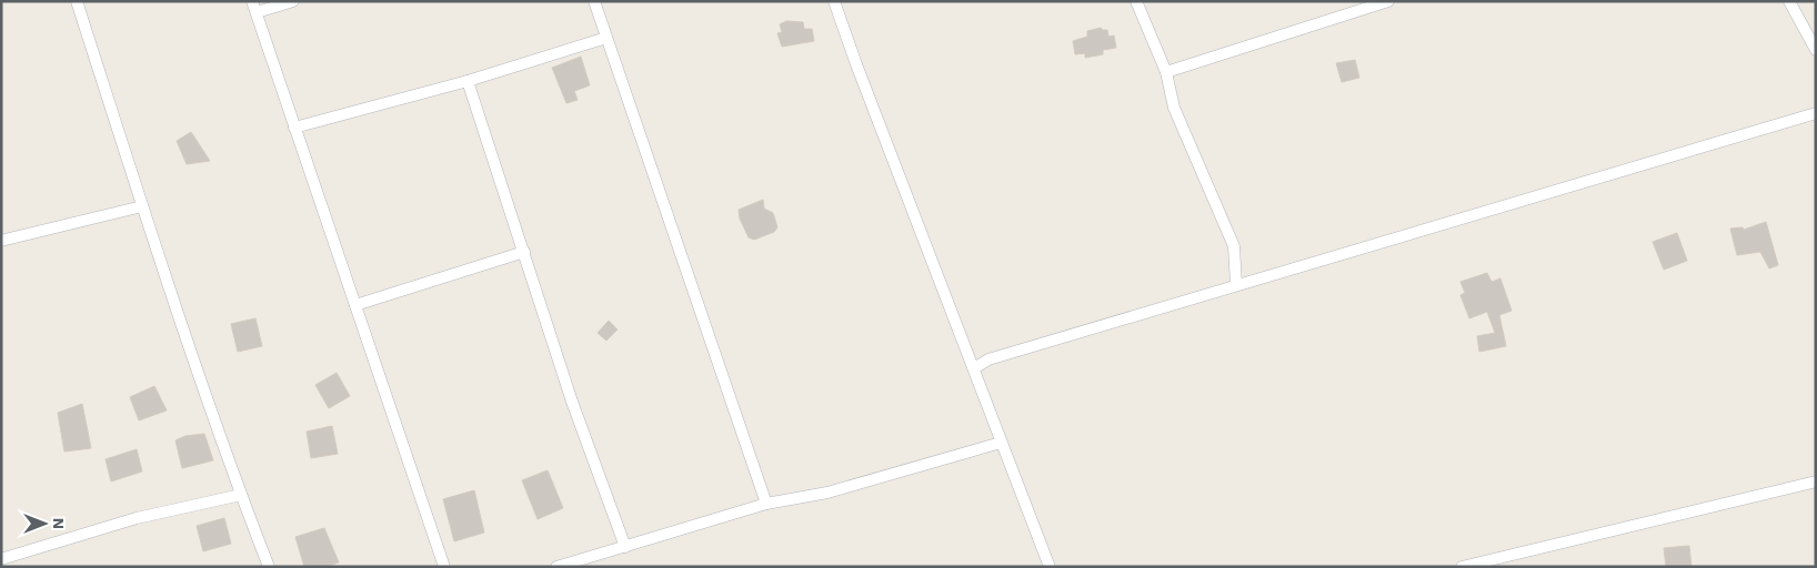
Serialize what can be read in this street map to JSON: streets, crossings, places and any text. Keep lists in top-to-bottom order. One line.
{"north":"right"}
